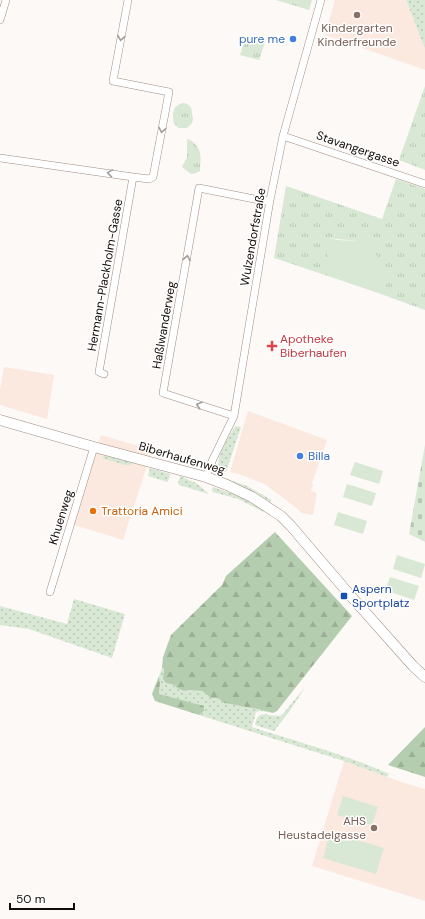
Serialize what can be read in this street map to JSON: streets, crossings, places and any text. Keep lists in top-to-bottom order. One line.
{"streets":{"main road":["Biberhaufenweg"],"street":["Stavangergasse","Wulzendorfstraße","Hermann-Plackholm-Gasse","Haßlwanderweg","Khuenweg"]},"crossings":[["Stavangergasse","Wulzendorfstraße"],["Wulzendorfstraße","Haßlwanderweg"],["Wulzendorfstraße","Biberhaufenweg"],["Biberhaufenweg","Khuenweg"]],"places":{"other":["Kindergarten Kinderfreunde","pure me","Billa","Trattoria Amici","AHS Heustadelgasse"],"health":["Apotheke Biberhaufen"],"transit":["Aspern Sportplatz"]},"scale_bar":"50 m"}
